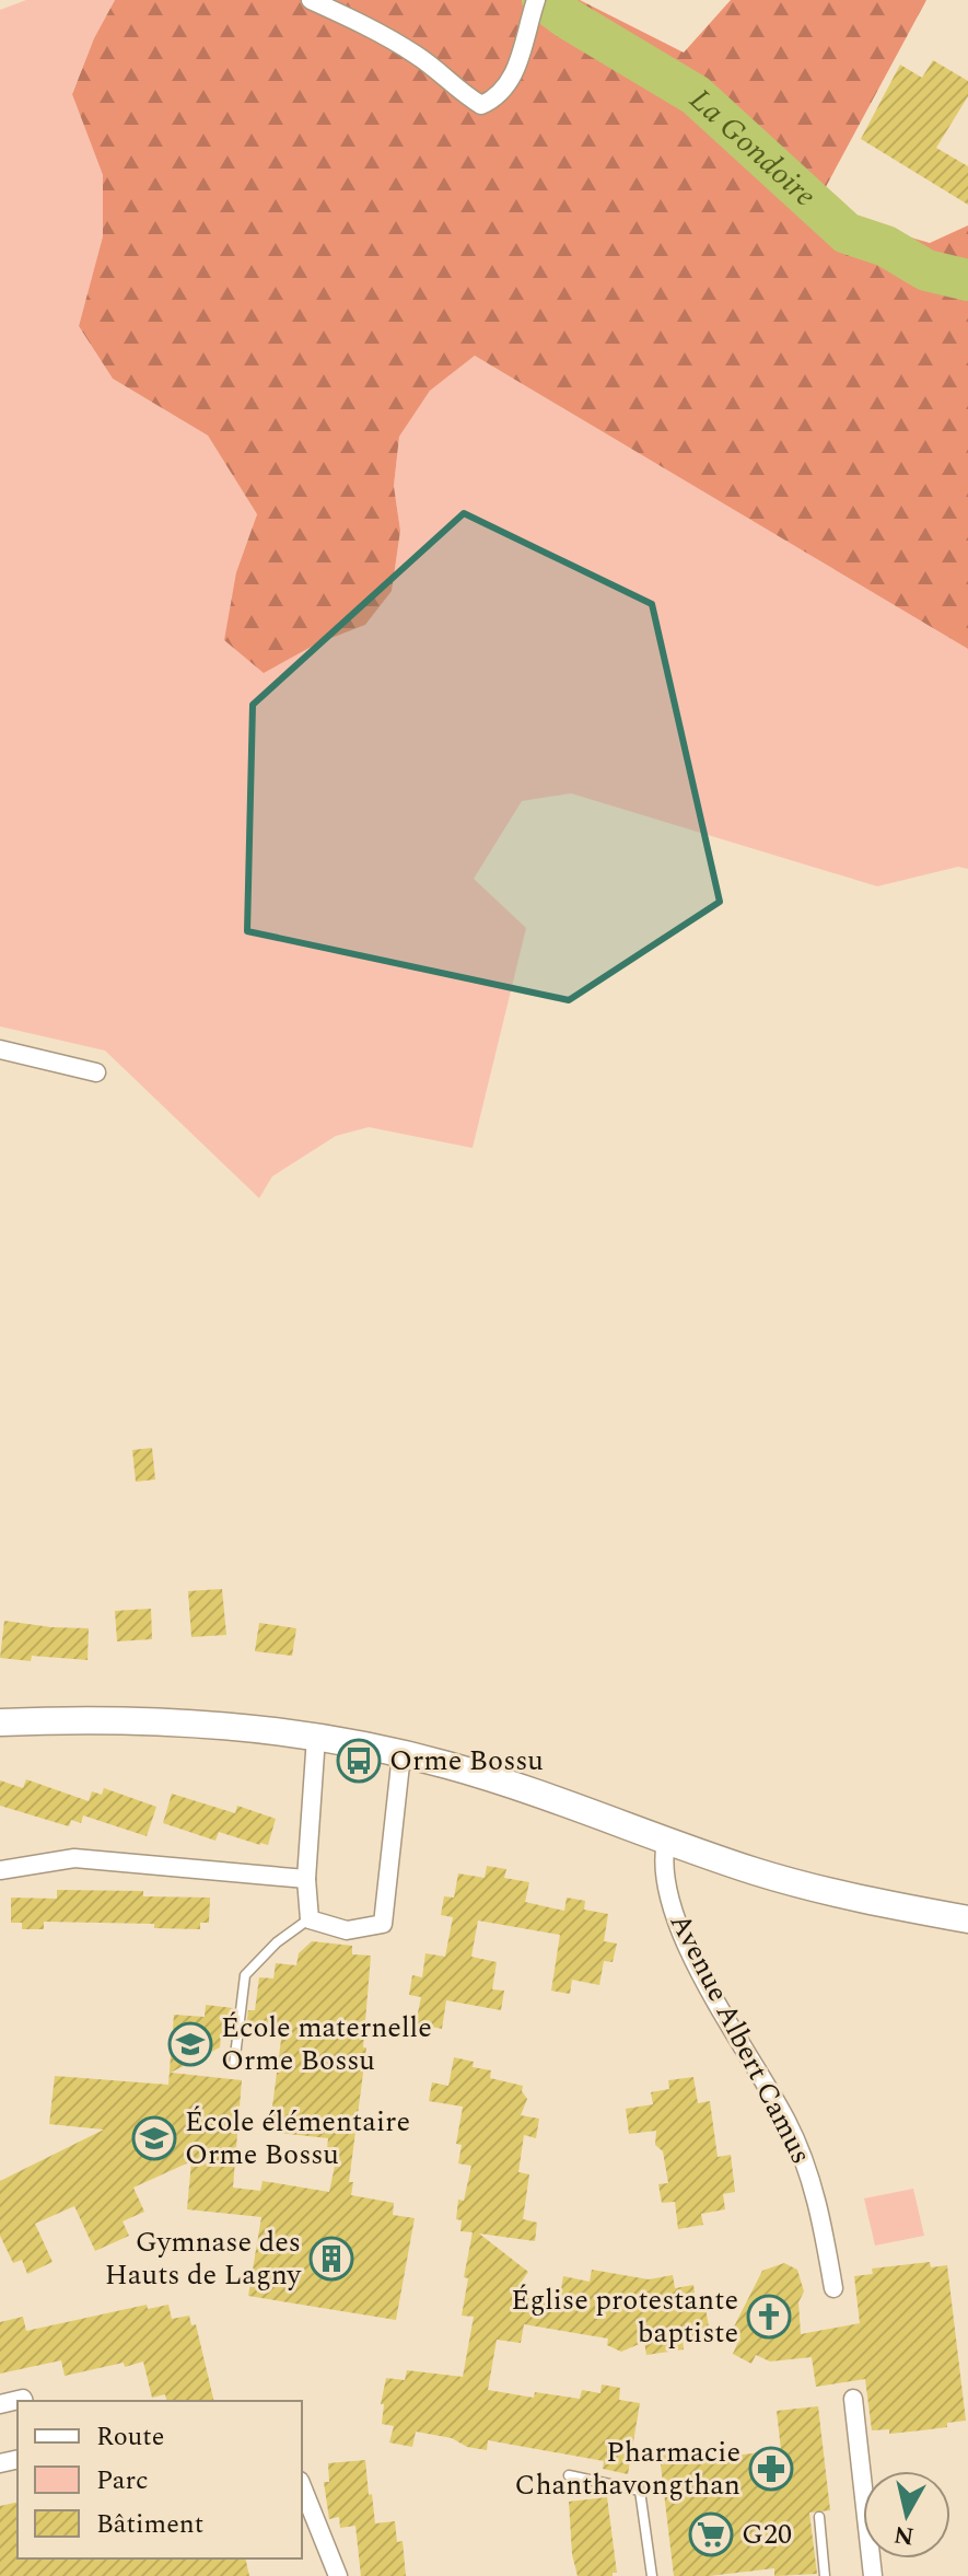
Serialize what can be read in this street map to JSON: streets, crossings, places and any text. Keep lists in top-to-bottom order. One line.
{"streets":{"street":["Avenue Albert Camus"]},"water":["La Gondoire"],"places":{"bus stop":["Orme Bossu"],"school or university":["École maternelle Orme Bossu","École élémentaire Orme Bossu"],"building":["Gymnase des Hauts de Lagny"],"church":["Église protestante baptiste"],"pharmacy":["Pharmacie Chanthavongthan"],"supermarket":["G20"]},"legend":["Route","Parc","Bâtiment"],"north":"bottom"}
